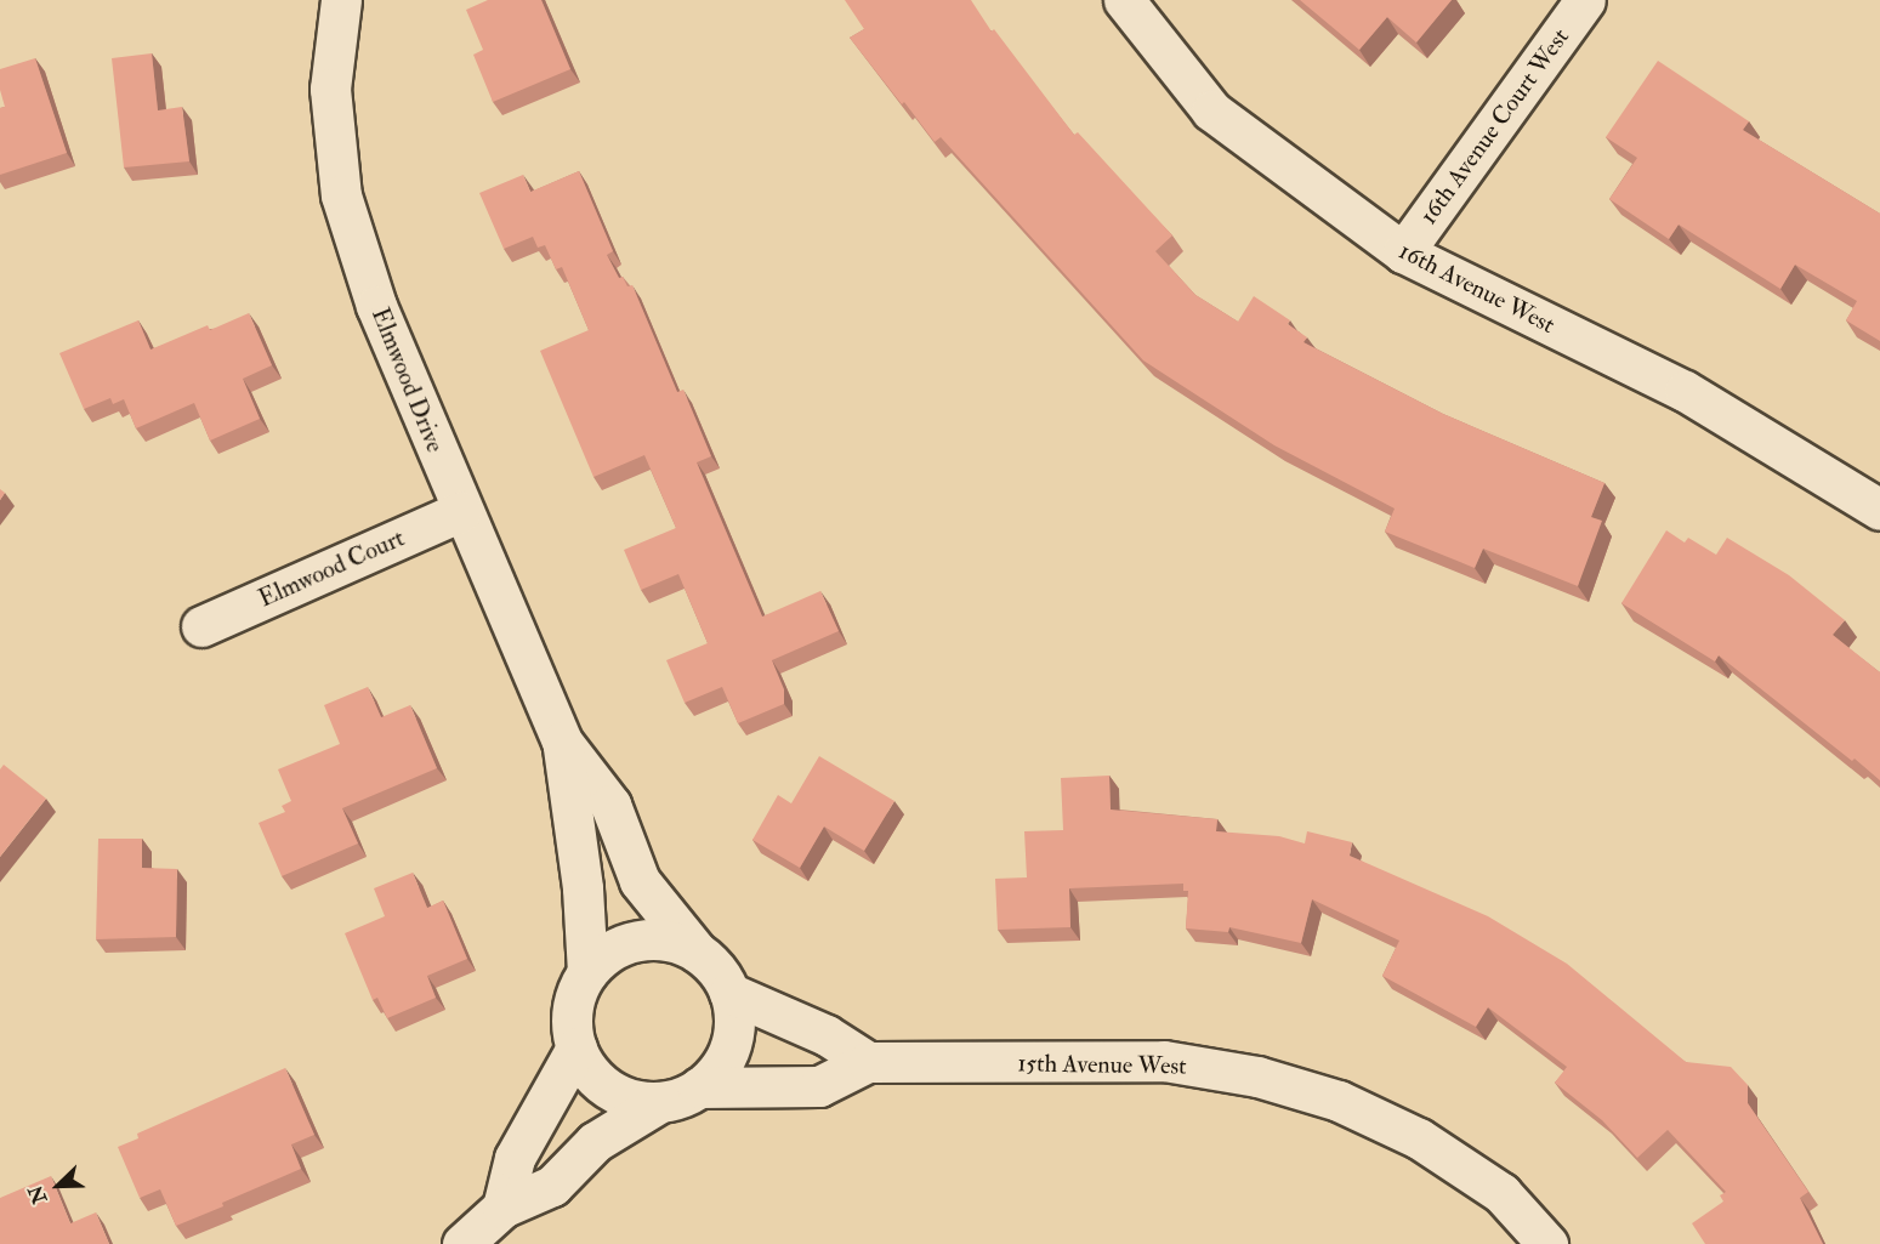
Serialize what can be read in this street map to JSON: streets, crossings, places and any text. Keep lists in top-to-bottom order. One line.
{"streets":{"street":["16th Avenue Court West","16th Avenue West","Elmwood Drive","Elmwood Court","15th Avenue West"]},"crossings":[["16th Avenue Court West","16th Avenue West"],["Elmwood Drive","Elmwood Court"],["Elmwood Drive","15th Avenue West"]],"north":"bottom left"}
